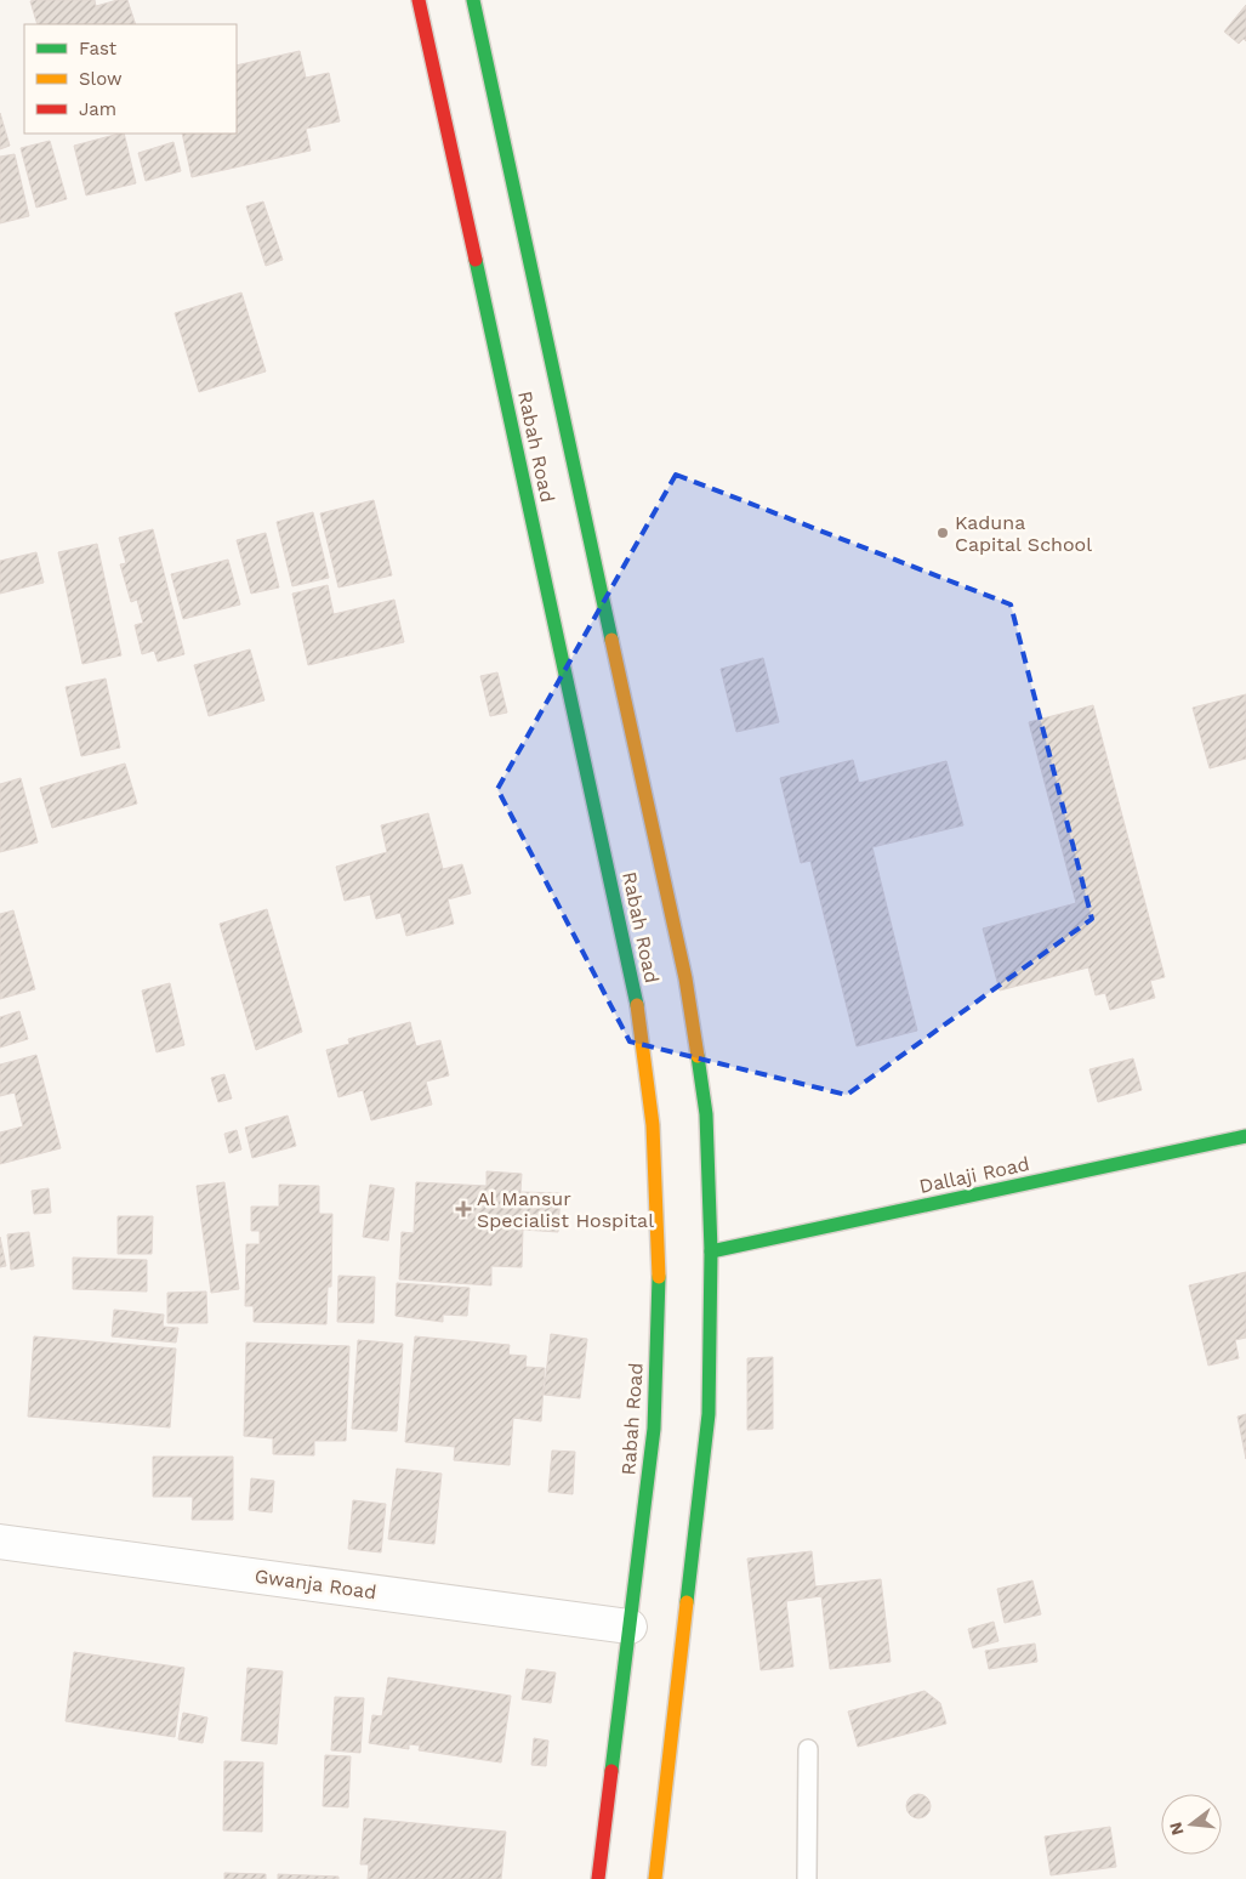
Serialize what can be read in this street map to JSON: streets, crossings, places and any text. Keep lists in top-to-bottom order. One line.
{"streets":{"main road":["Rabah Road","Dallaji Road"],"street":["Gwanja Road"]},"crossings":[["Rabah Road","Dallaji Road"],["Rabah Road","Gwanja Road"]],"places":{"other":["Kaduna Capital School"],"health":["Al Mansur Specialist Hospital"]},"legend":["Fast","Slow","Jam"],"north":"left"}
